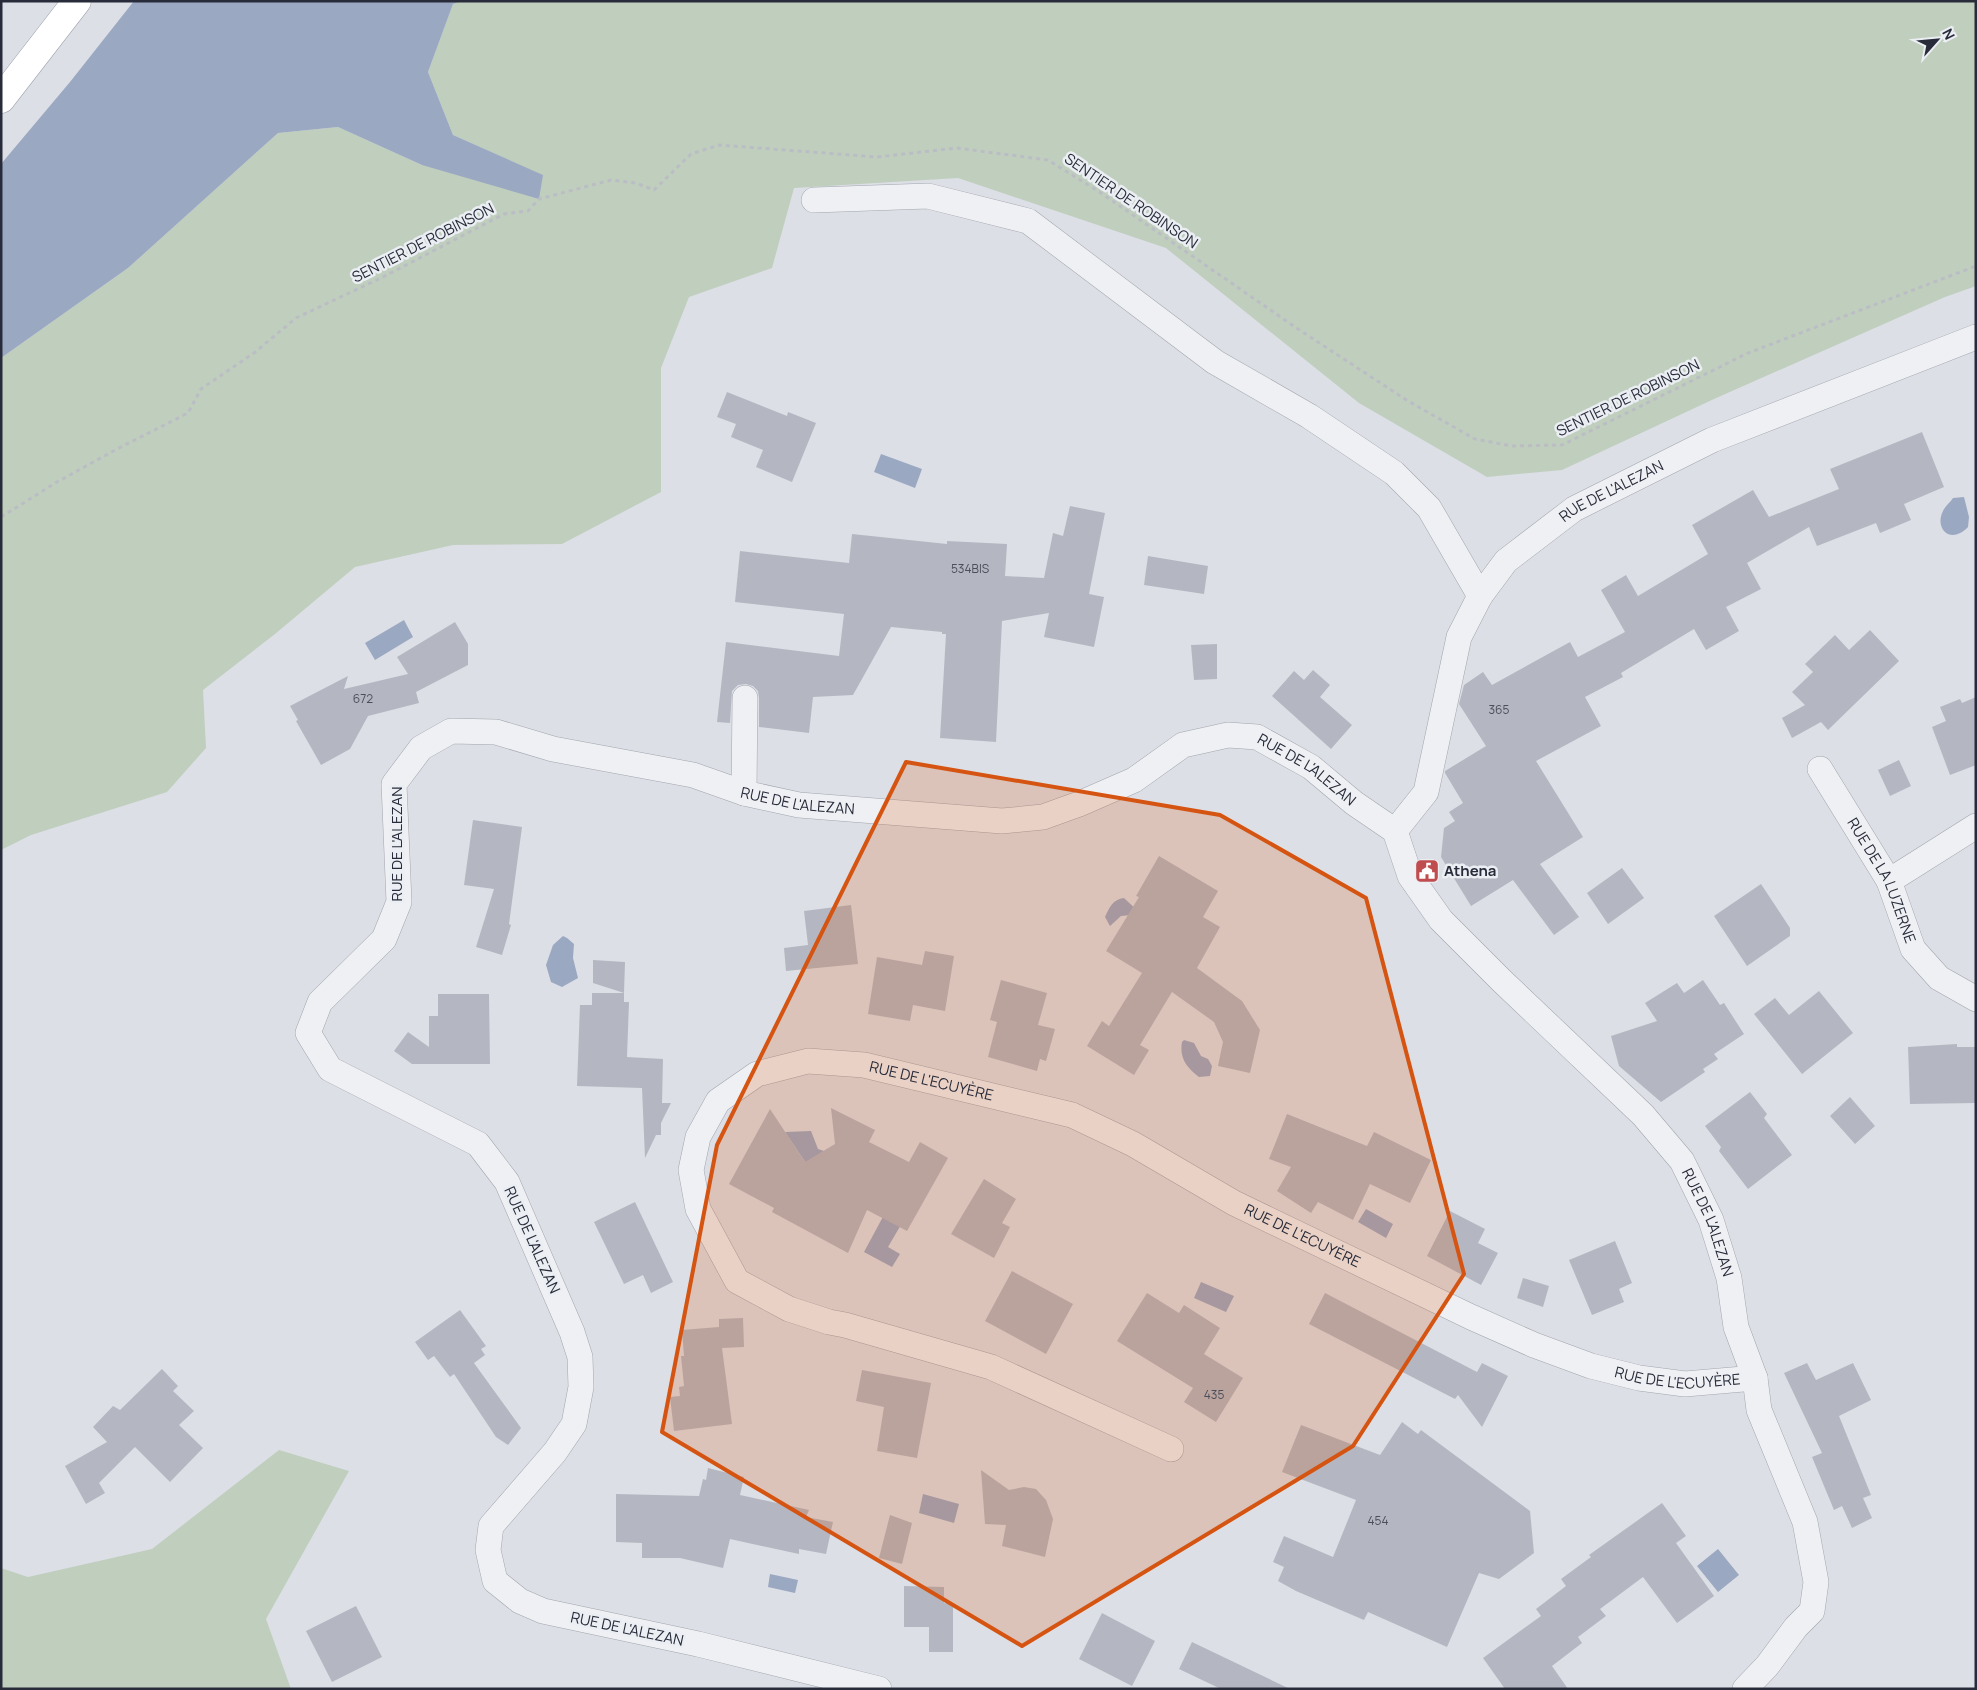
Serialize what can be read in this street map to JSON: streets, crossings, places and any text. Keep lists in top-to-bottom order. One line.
{"streets":{"street":["RUE DE L'ALEZAN","RUE DE LA LUZERNE","RUE DE L'ECUYÈRE"],"path":["SENTIER DE ROBINSON"]},"crossings":[["RUE DE L'ALEZAN","RUE DE L'ECUYÈRE"]],"places":{"public building":["Athena"]},"house_numbers":["534BIS","672","365","435","454"],"north":"top right"}
